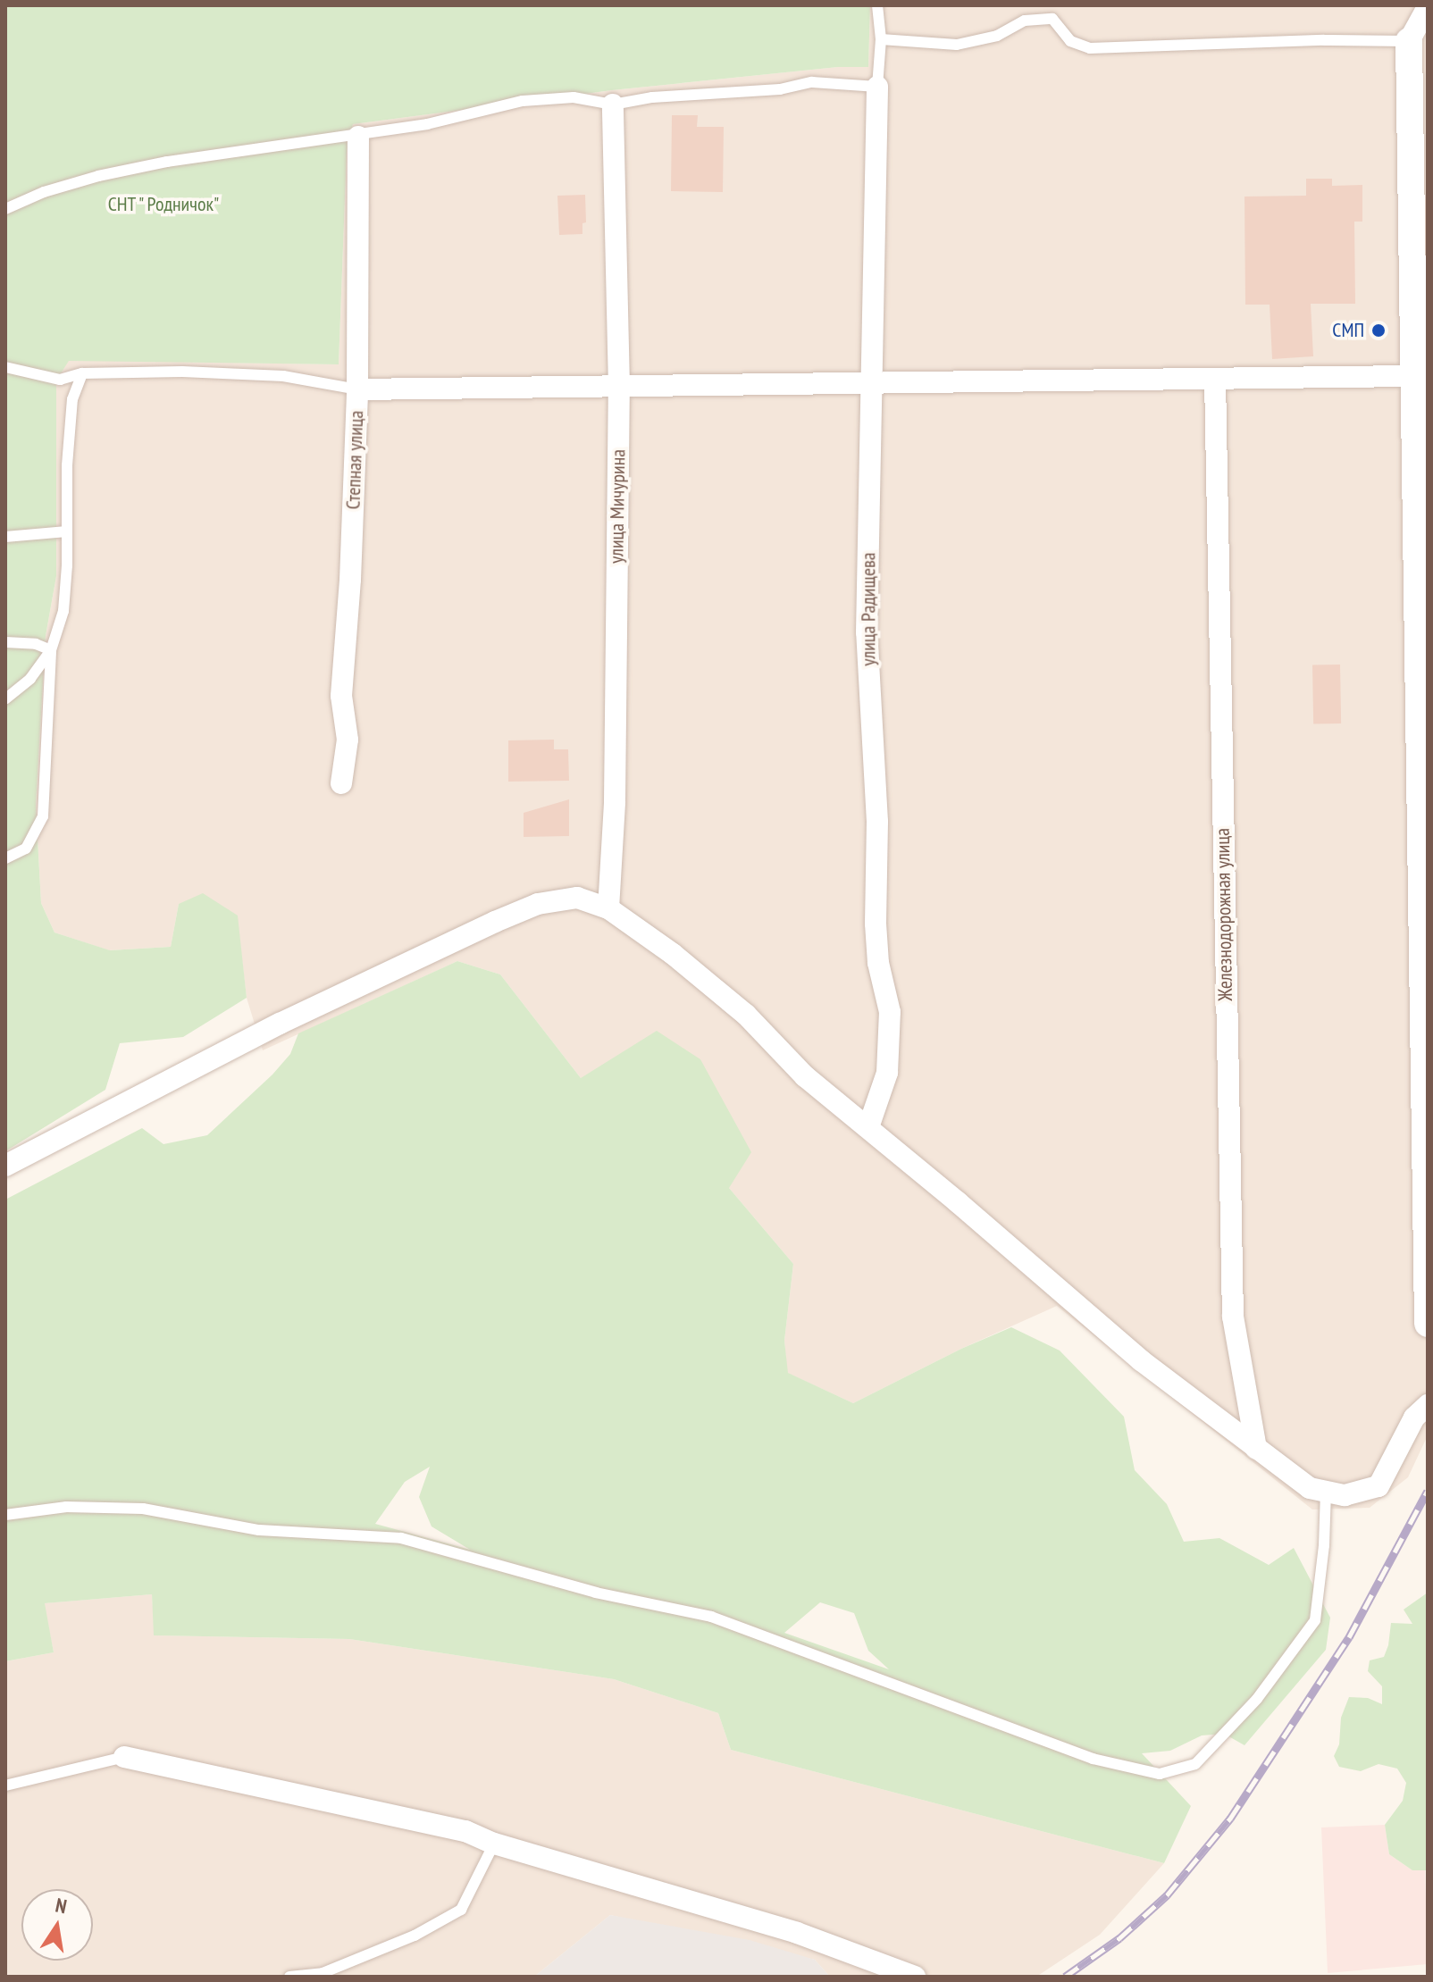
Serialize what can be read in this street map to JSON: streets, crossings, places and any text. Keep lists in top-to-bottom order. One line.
{"streets":{"street":["Степная улица","улица Мичурина","улица Радищева","Железнодорожная улица"]},"parks":["СНТ \" Родничок\""],"places":["СМП"],"north":"top"}
